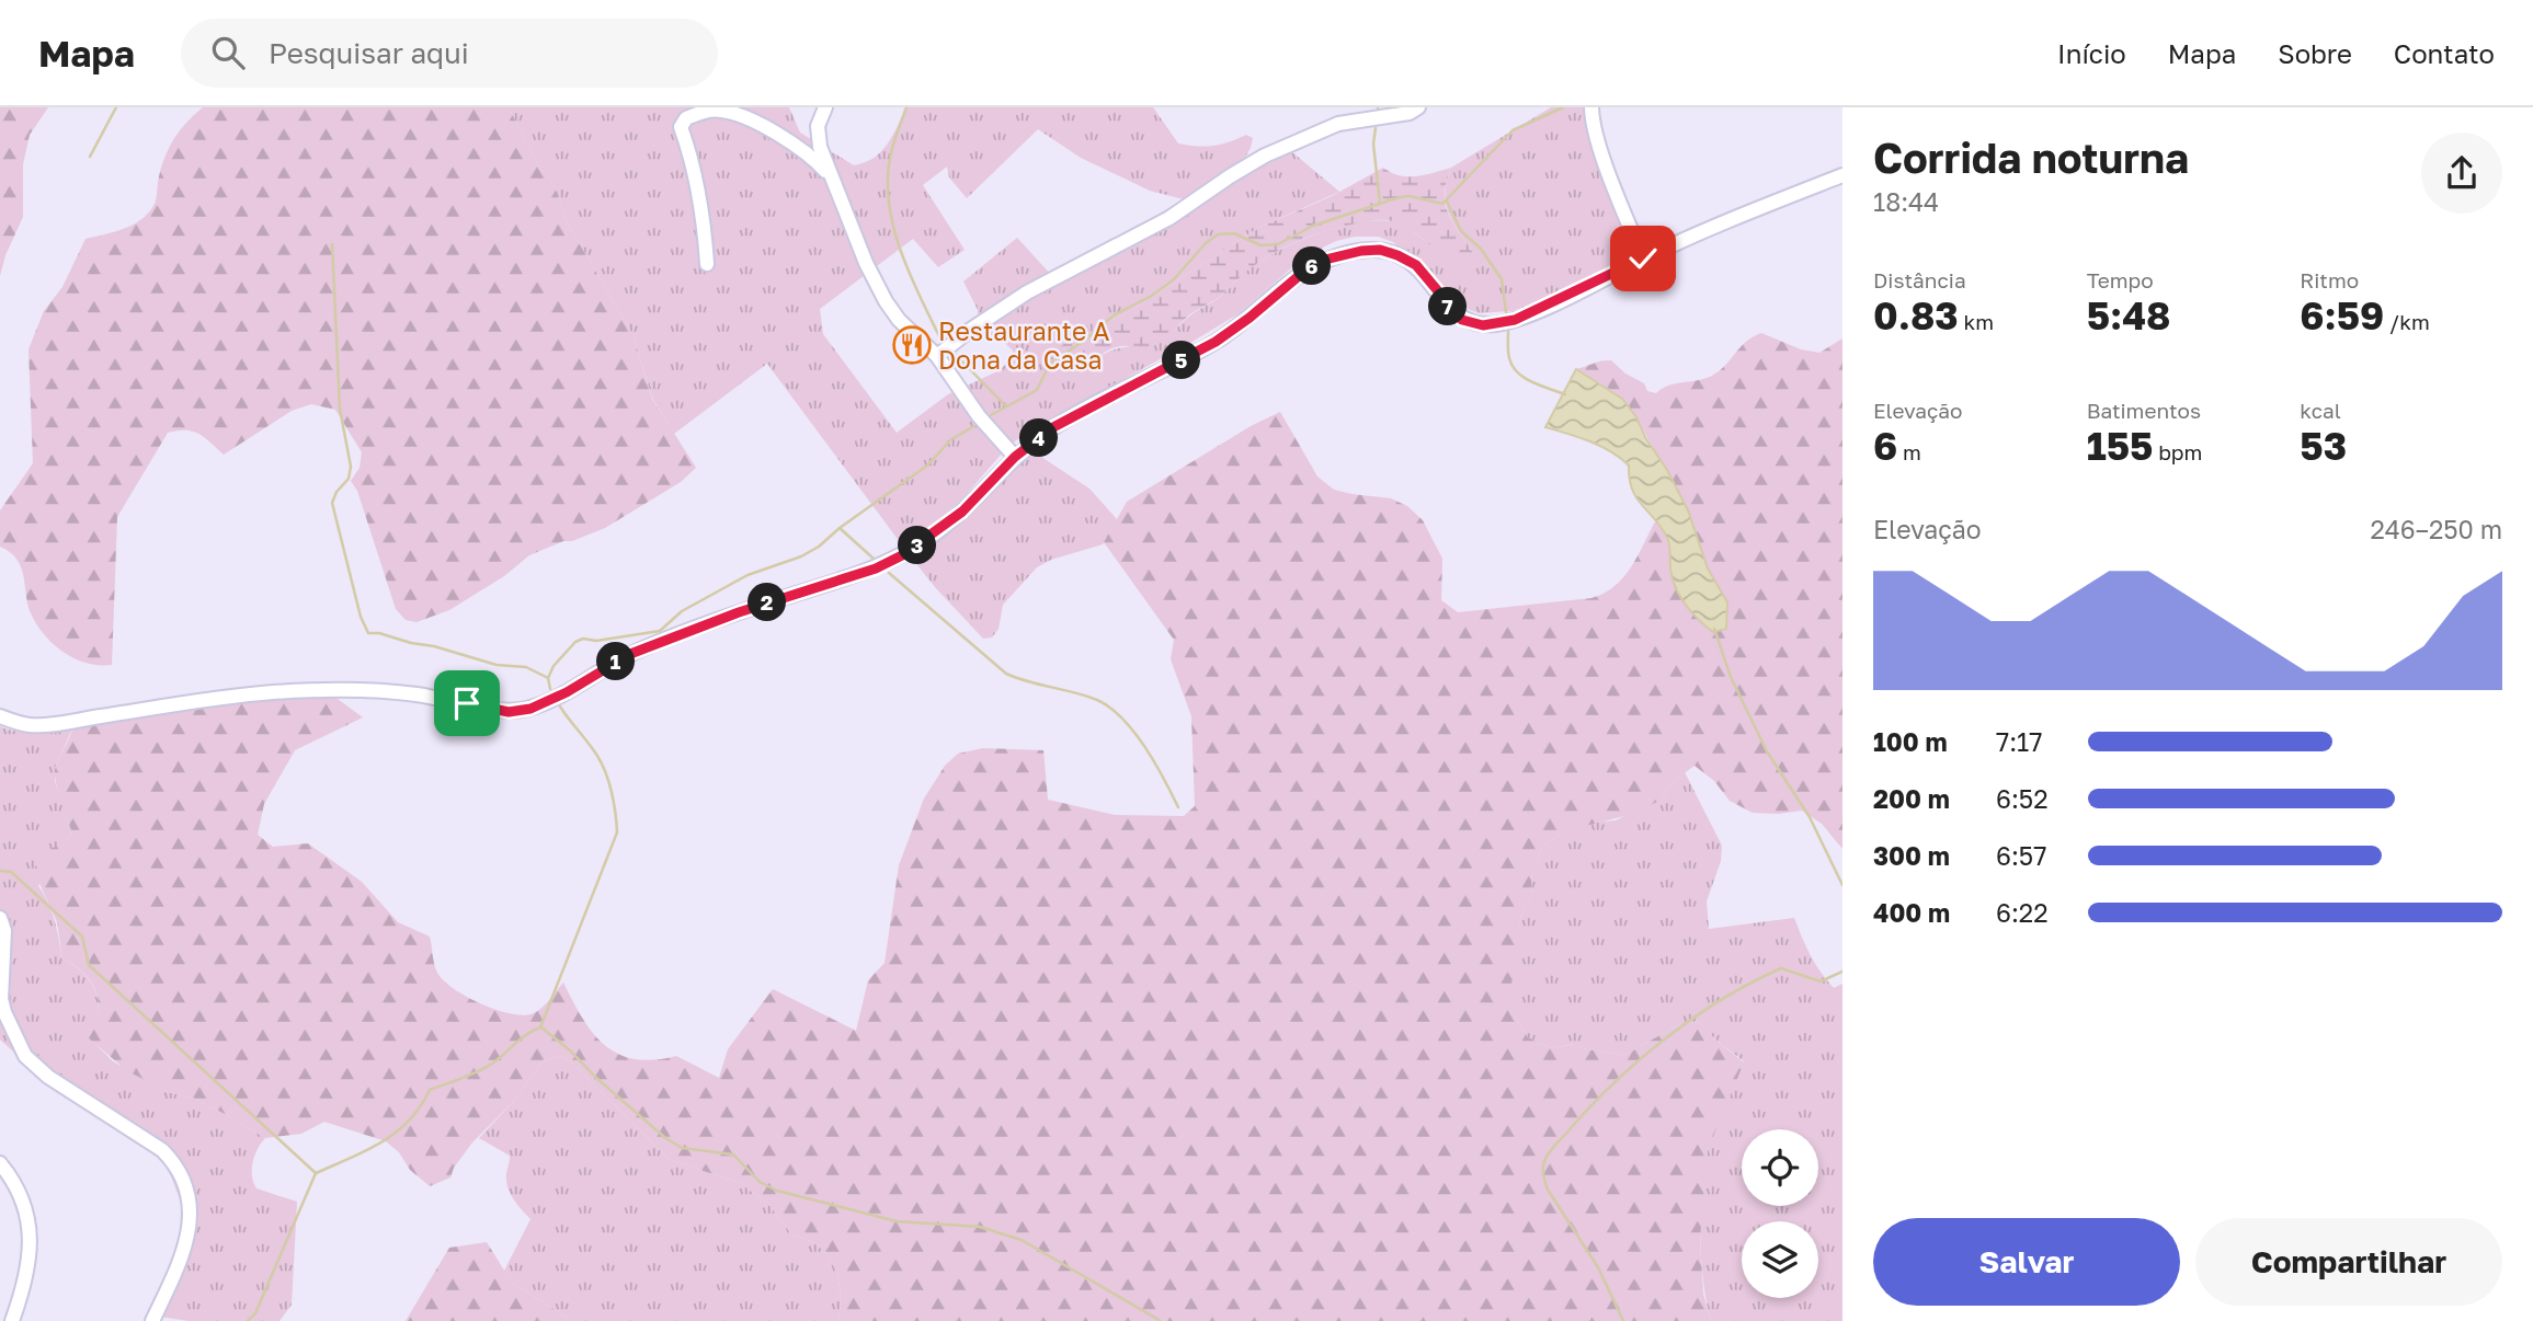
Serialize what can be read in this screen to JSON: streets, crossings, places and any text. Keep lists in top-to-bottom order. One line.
{"places":{"restaurant":["Restaurante A Dona da Casa"]},"page":{"header":"Mapa","search":"Pesquisar aqui","nav":["Início","Mapa","Sobre","Contato"],"heading":["Corrida noturna","18:44"],"stats":[["Distância","0.83 km"],["Tempo","5:48"],["Ritmo","6:59 /km"],["Elevação","6 m"],["Batimentos","155 bpm"],["kcal","53"]],"pins":["6","7","5","4","3","2","1"],"chart":["Elevação","246–250 m"],"list":[{"name":"100 m","note":"7:17"},{"name":"200 m","note":"6:52"},{"name":"300 m","note":"6:57"},{"name":"400 m","note":"6:22"}],"buttons":["Salvar","Compartilhar"]}}
